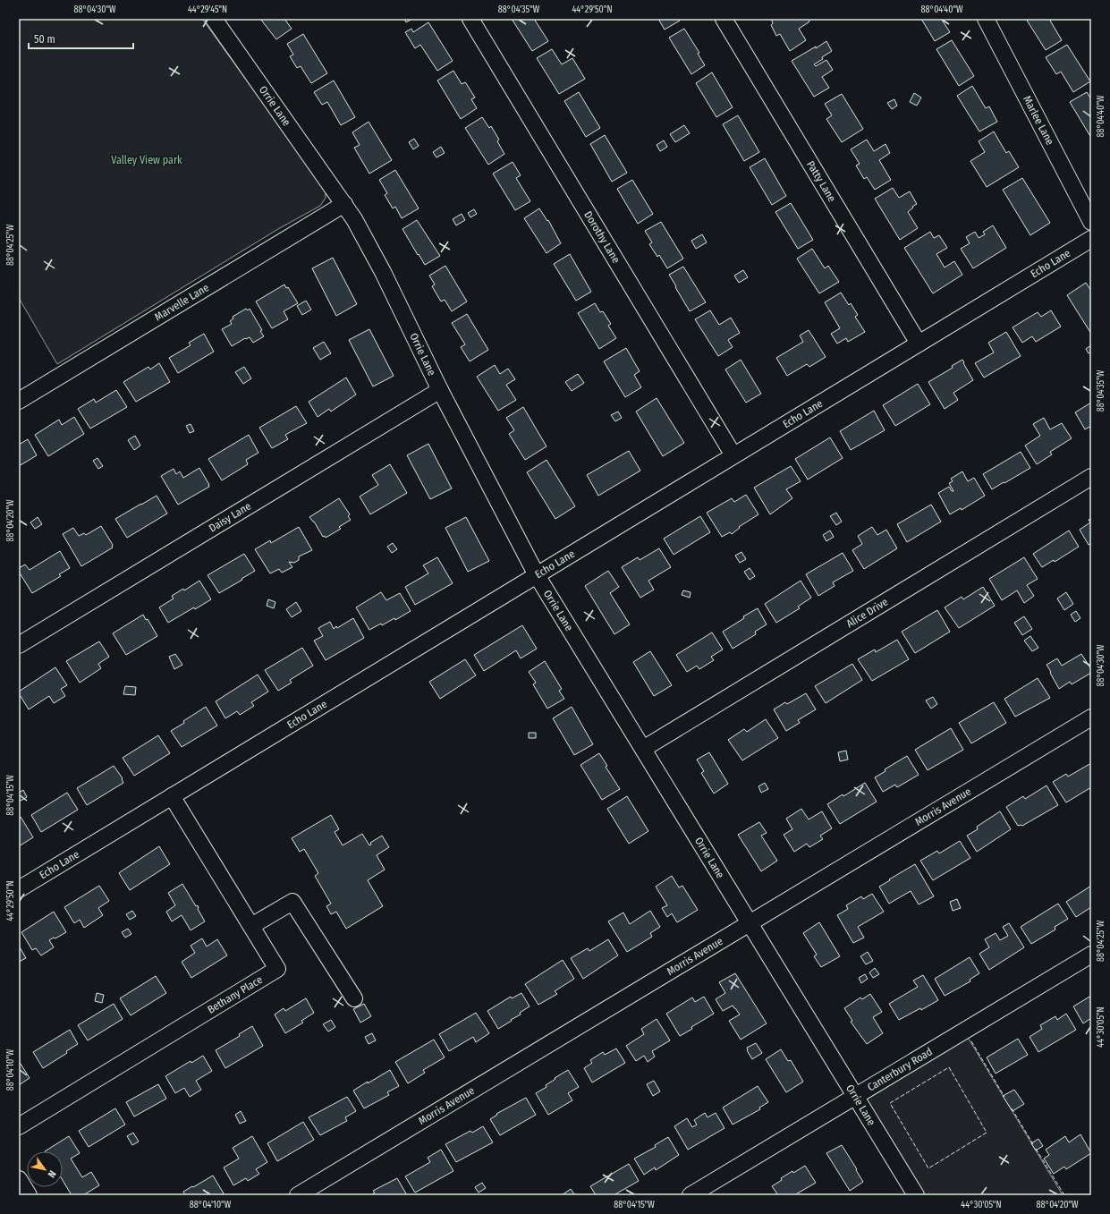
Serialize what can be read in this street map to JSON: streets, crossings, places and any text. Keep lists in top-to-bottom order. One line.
{"streets":{"street":["Orrie Lane","Marlee Lane","Patty Lane","Dorothy Lane","Echo Lane","Marvelle Lane","Daisy Lane","Alice Drive","Morris Avenue","Bethany Place","Canterbury Road"]},"crossings":[["Orrie Lane","Echo Lane"],["Orrie Lane","Marvelle Lane"],["Orrie Lane","Daisy Lane"],["Orrie Lane","Alice Drive"],["Orrie Lane","Morris Avenue"],["Orrie Lane","Canterbury Road"],["Patty Lane","Echo Lane"],["Dorothy Lane","Echo Lane"],["Echo Lane","Bethany Place"]],"parks":["Valley View park"],"scale_bar":"50 m","north":"bottom right","coordinates":["88°04'30\"W","44°29'45\"N","88°04'35\"W","44°29'50\"N","88°04'40\"W","88°04'25\"W","88°04'20\"W","88°04'15\"W","44°30'05\"N","88°04'10\"W"]}
